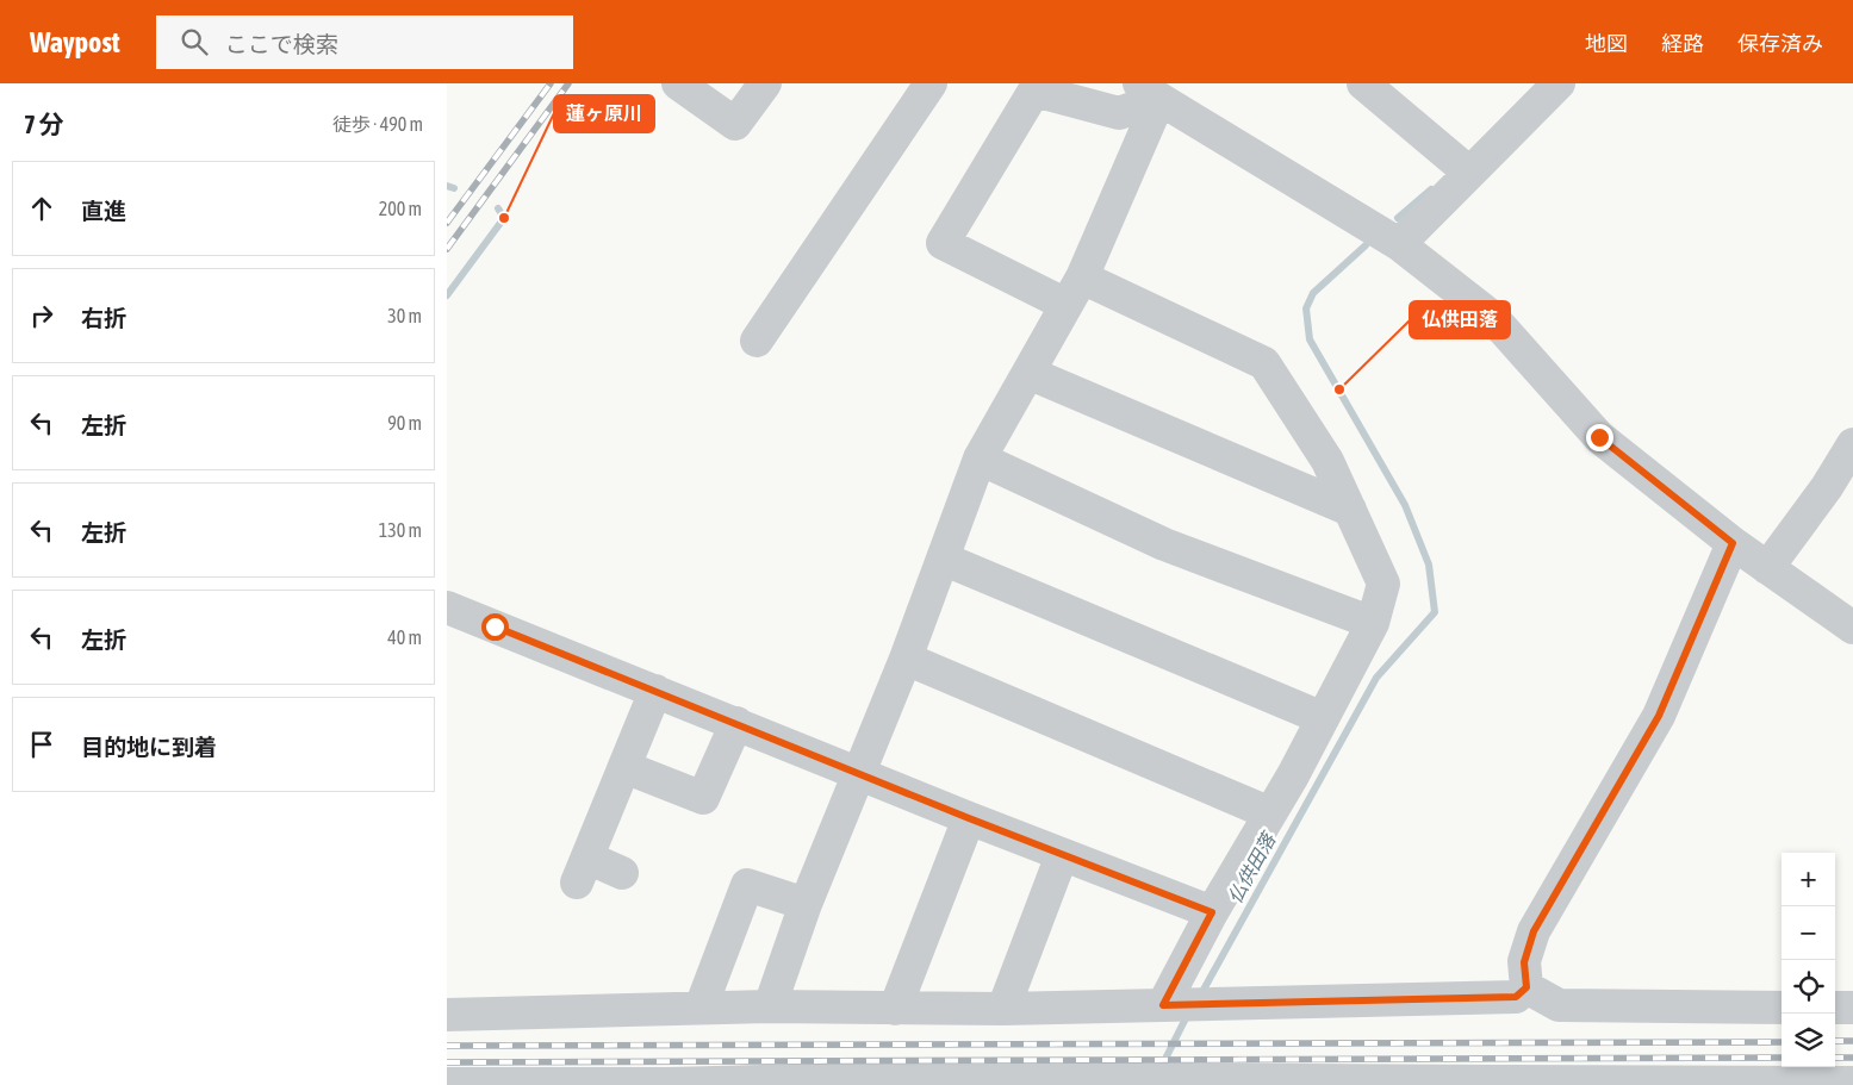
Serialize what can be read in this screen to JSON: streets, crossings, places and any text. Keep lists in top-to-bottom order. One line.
{"water":["仏供田落"],"places":["蓮ヶ原川","仏供田落"],"page":{"header":"Waypost","search":"ここで検索","nav":["地図","経路","保存済み"],"heading":["7 分","徒歩 · 490 m"],"list":[["直進","200 m"],["右折","30 m"],["左折","90 m"],["左折","130 m"],["左折","40 m"],"目的地に到着"],"map_buttons":["+","−"]}}
